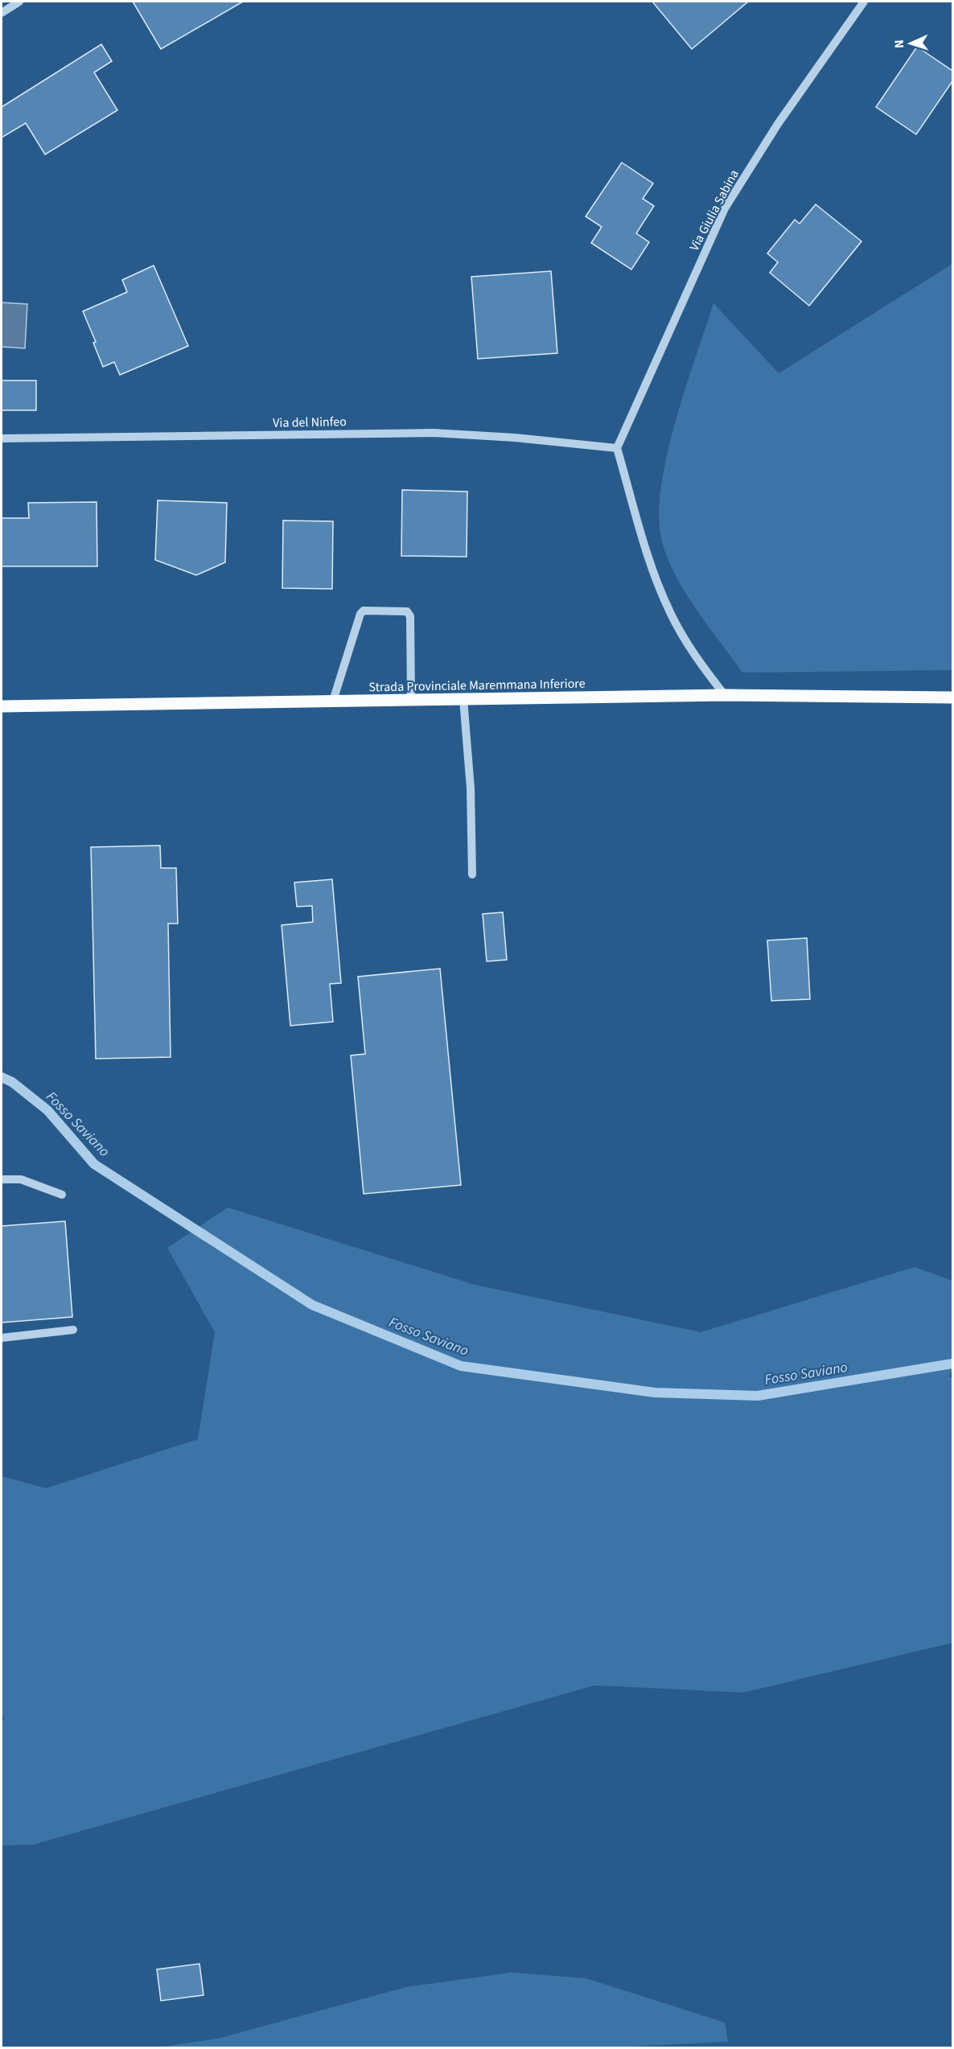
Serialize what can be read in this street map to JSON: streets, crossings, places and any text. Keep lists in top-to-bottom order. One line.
{"streets":{"main road":["Strada Provinciale Maremmana Inferiore"],"street":["Via Giulia Sabina","Via del Ninfeo"]},"crossings":[["Via Giulia Sabina","Via del Ninfeo"]],"water":["Fosso Saviano"],"north":"left"}
